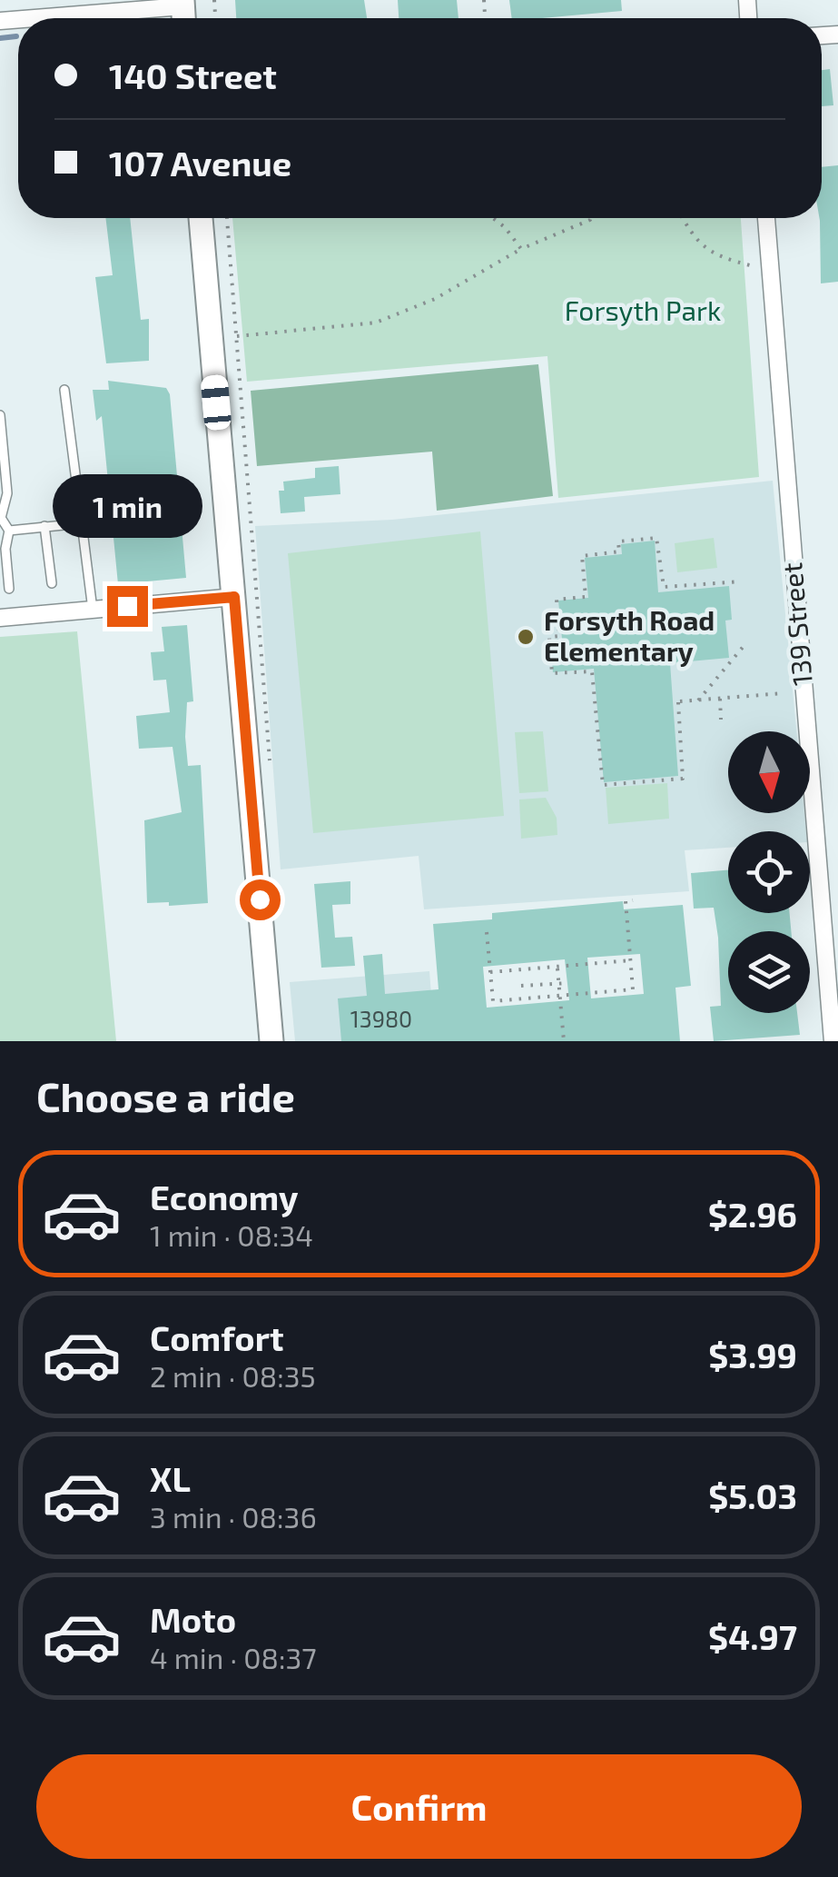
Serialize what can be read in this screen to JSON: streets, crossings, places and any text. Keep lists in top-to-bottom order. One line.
{"streets":{"street":["139 Street"]},"parks":["Forsyth Park"],"places":["Forsyth Road Elementary"],"house_numbers":["13980"],"north":"bottom","page":{"banner":["140 Street","107 Avenue"],"bubble":"1 min","heading":"Choose a ride","list":[{"name":"Economy","note":"1 min · 08:34","value":"$2.96"},{"name":"Comfort","note":"2 min · 08:35","value":"$3.99"},{"name":"XL","note":"3 min · 08:36","value":"$5.03"},{"name":"Moto","note":"4 min · 08:37","value":"$4.97"}],"buttons":"Confirm"}}
